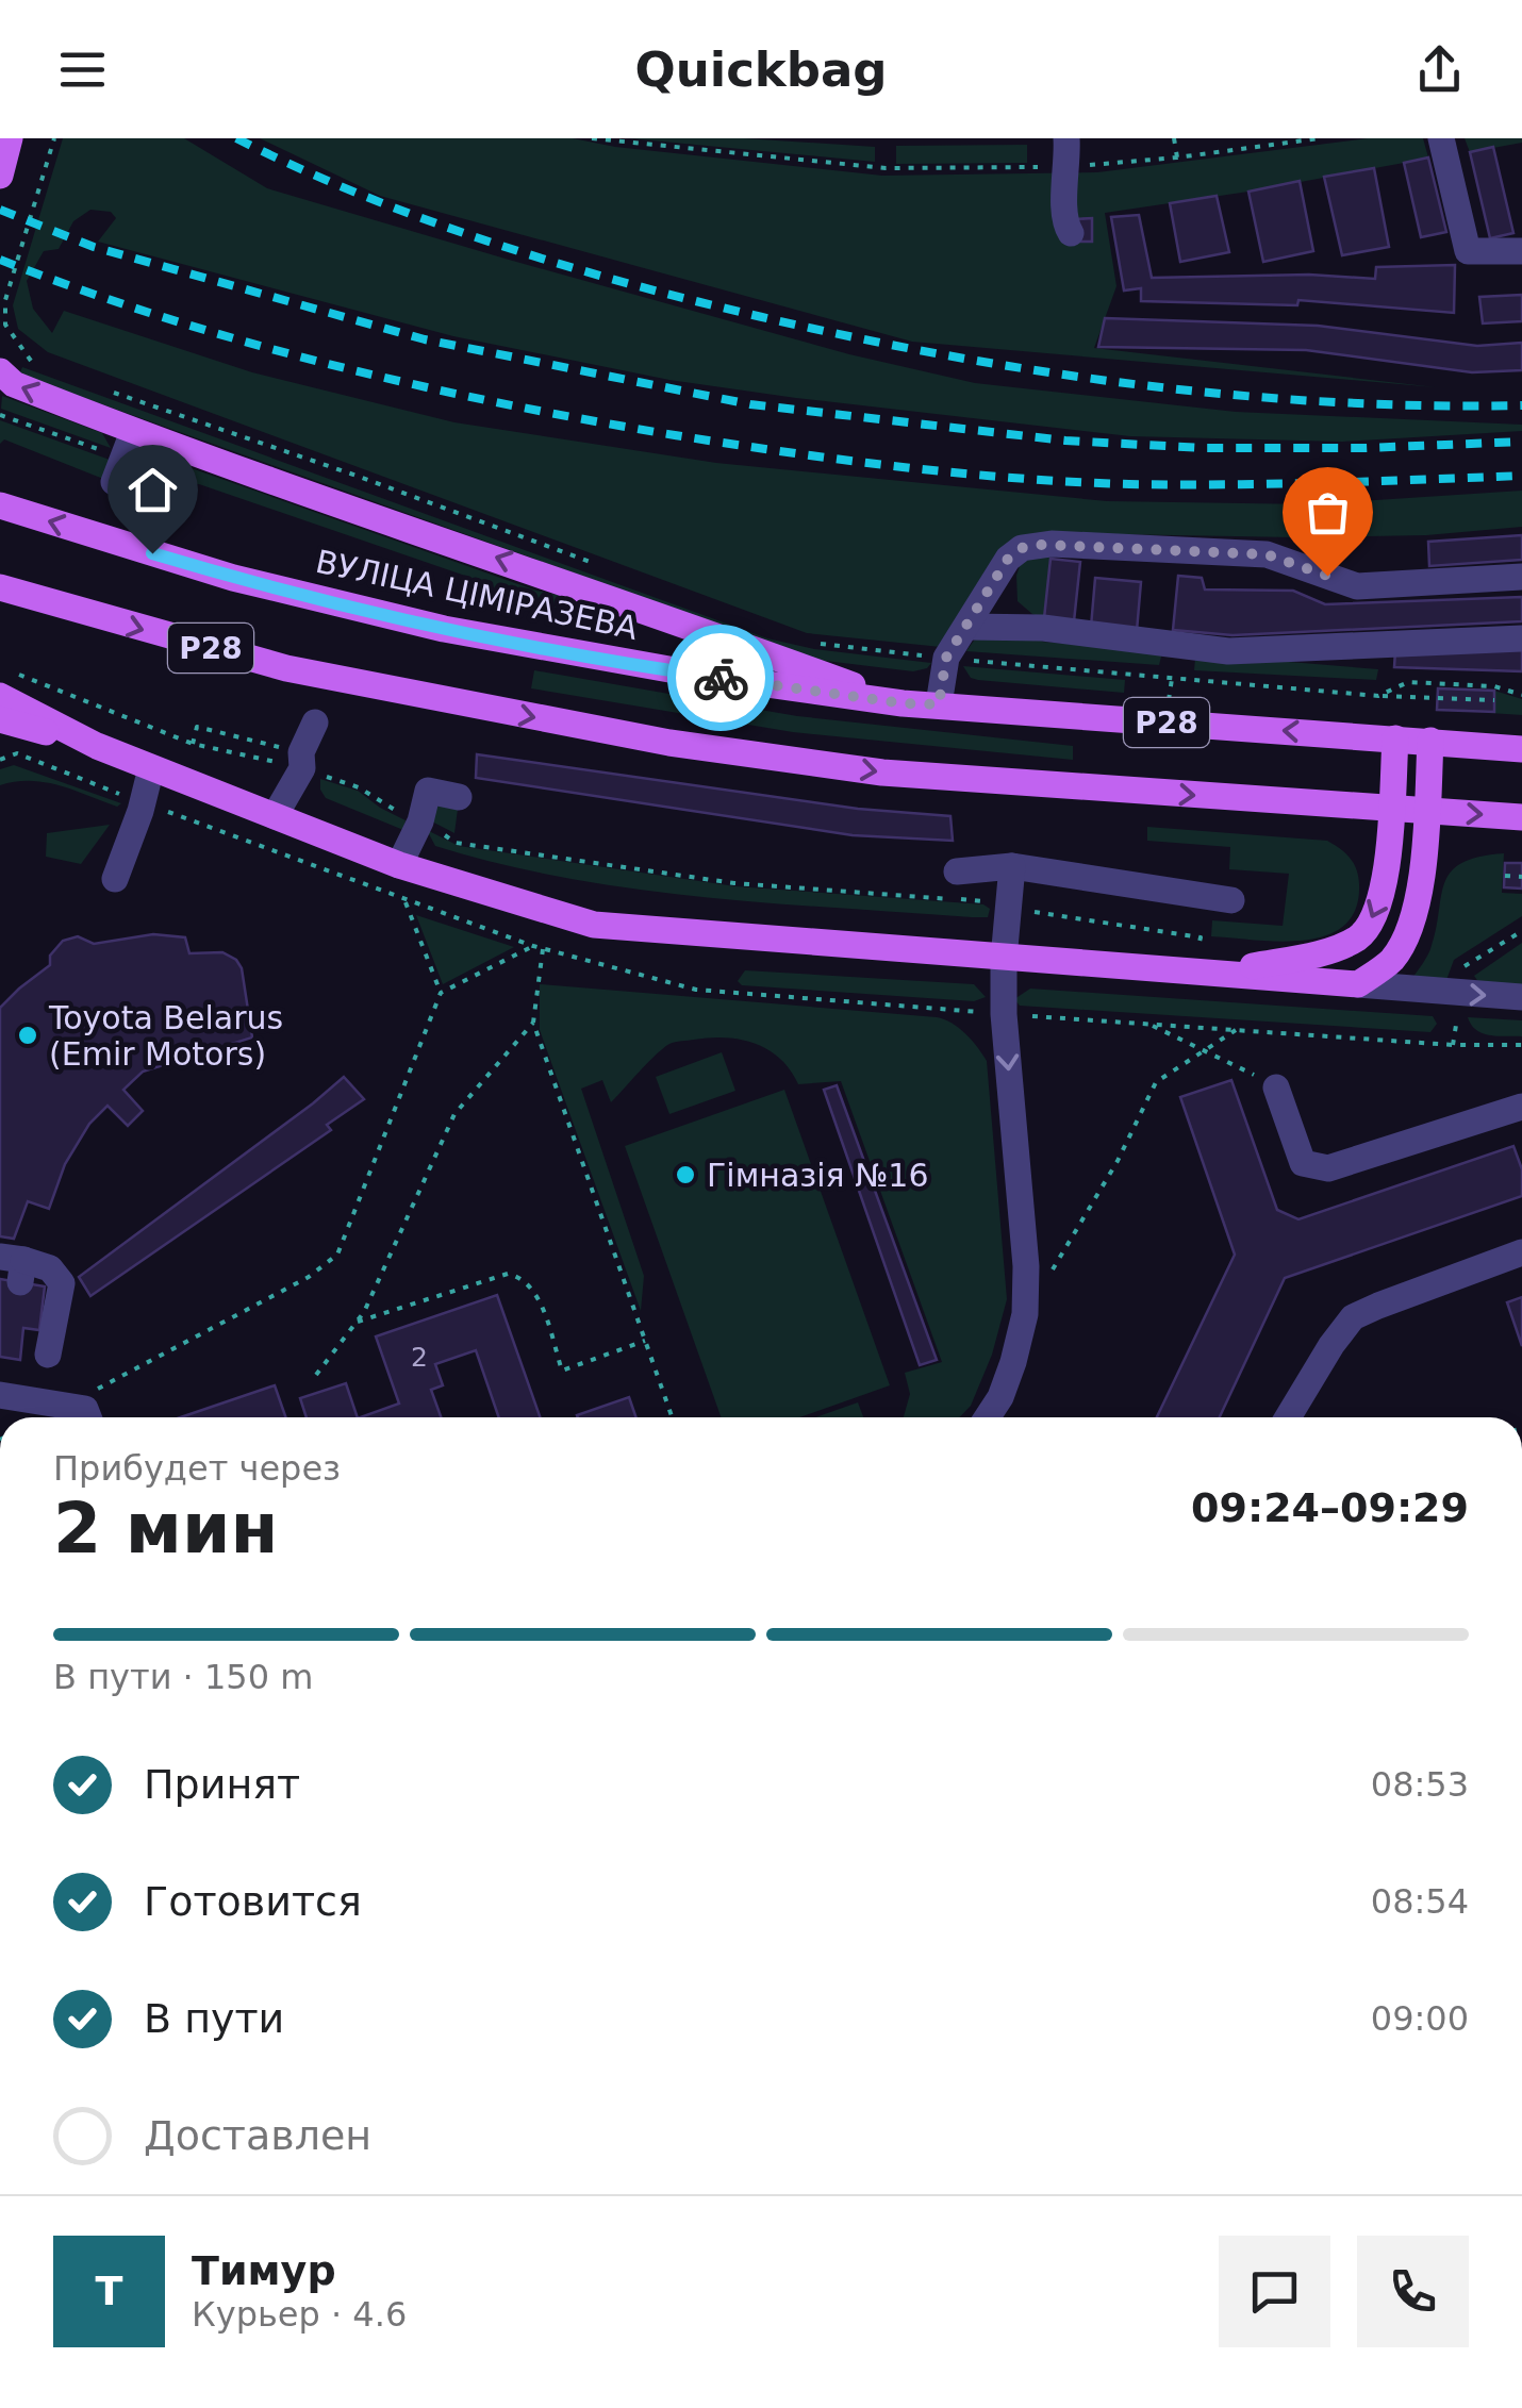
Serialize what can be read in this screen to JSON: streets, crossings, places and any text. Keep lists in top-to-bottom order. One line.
{"streets":{"main road":["ВУЛІЦА ЦІМІРАЗЕВА","Р28"]},"places":["Toyota Belarus (Emir Motors)","Гімназія №16"],"house_numbers":["2"],"page":{"header":"Quickbag","heading":["2 мин","Прибудет через","09:24–09:29"],"panel":["Тимур","Курьер · 4.6"],"bar":"В пути · 150 m","list":[["Принят","08:53"],["Готовится","08:54"],["В пути","09:00"],"Доставлен"],"round":"Т"}}
